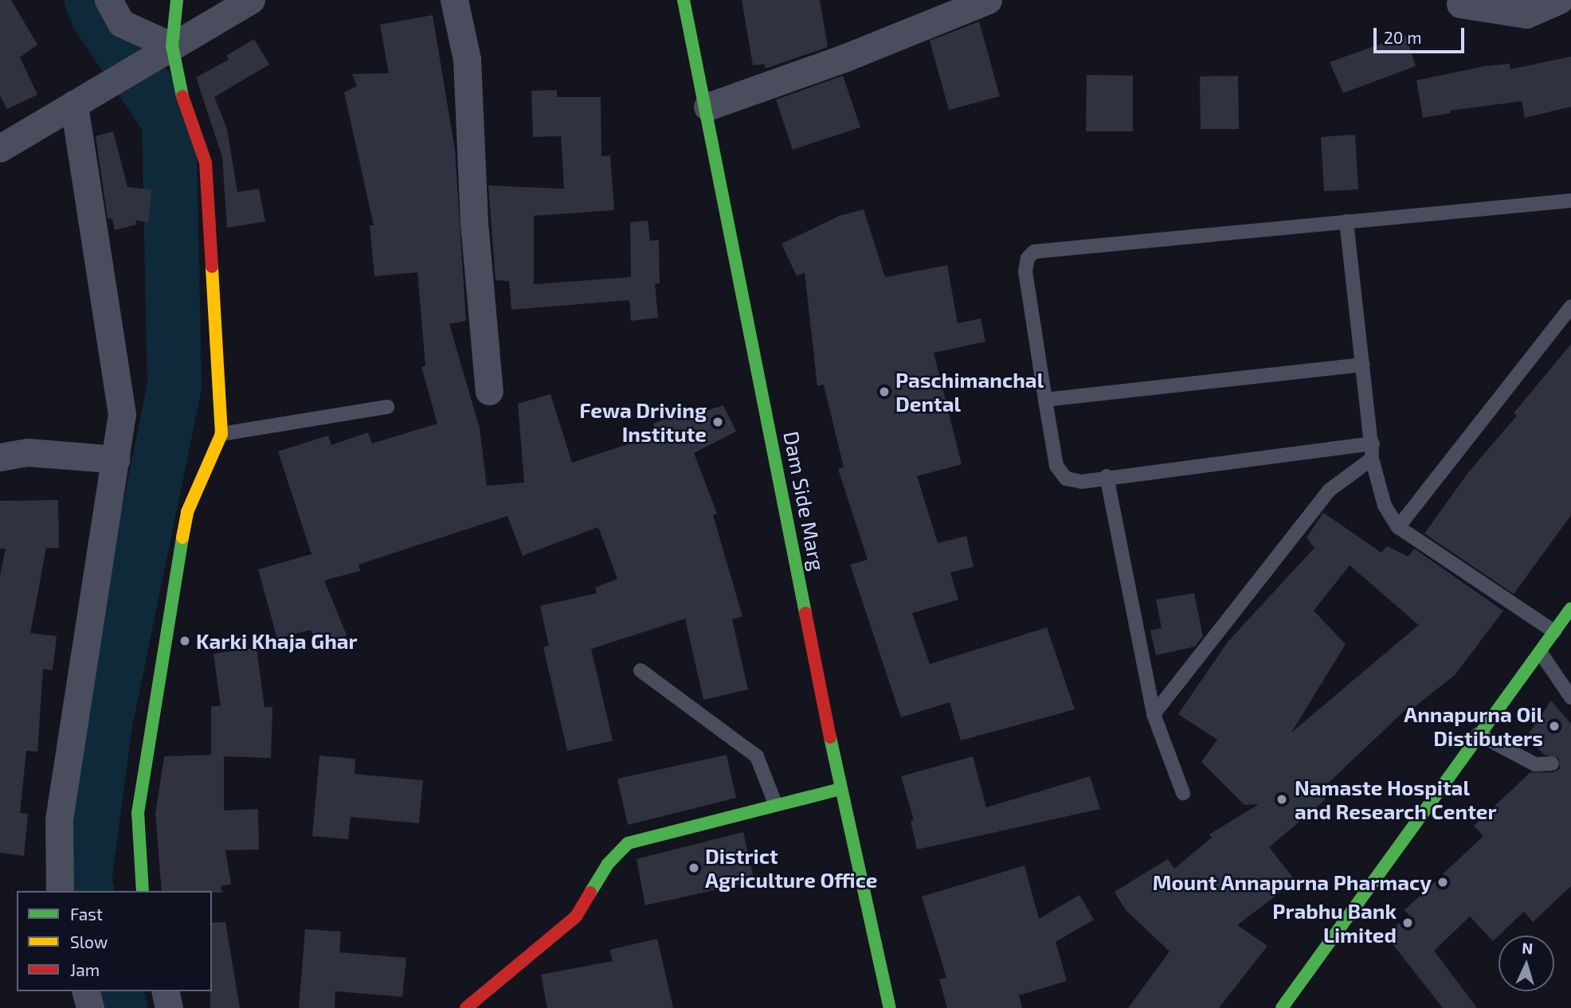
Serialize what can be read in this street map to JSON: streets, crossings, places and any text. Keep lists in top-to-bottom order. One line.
{"streets":{"main road":["Dam Side Marg"]},"places":["Paschimanchal Dental","Fewa Driving Institute","Karki Khaja Ghar","Annapurna Oil Distibuters","Namaste Hospital and Research Center","District Agriculture Office","Mount Annapurna Pharmacy","Prabhu Bank Limited"],"legend":["Fast","Slow","Jam"],"scale_bar":"20 m","north":"top"}
